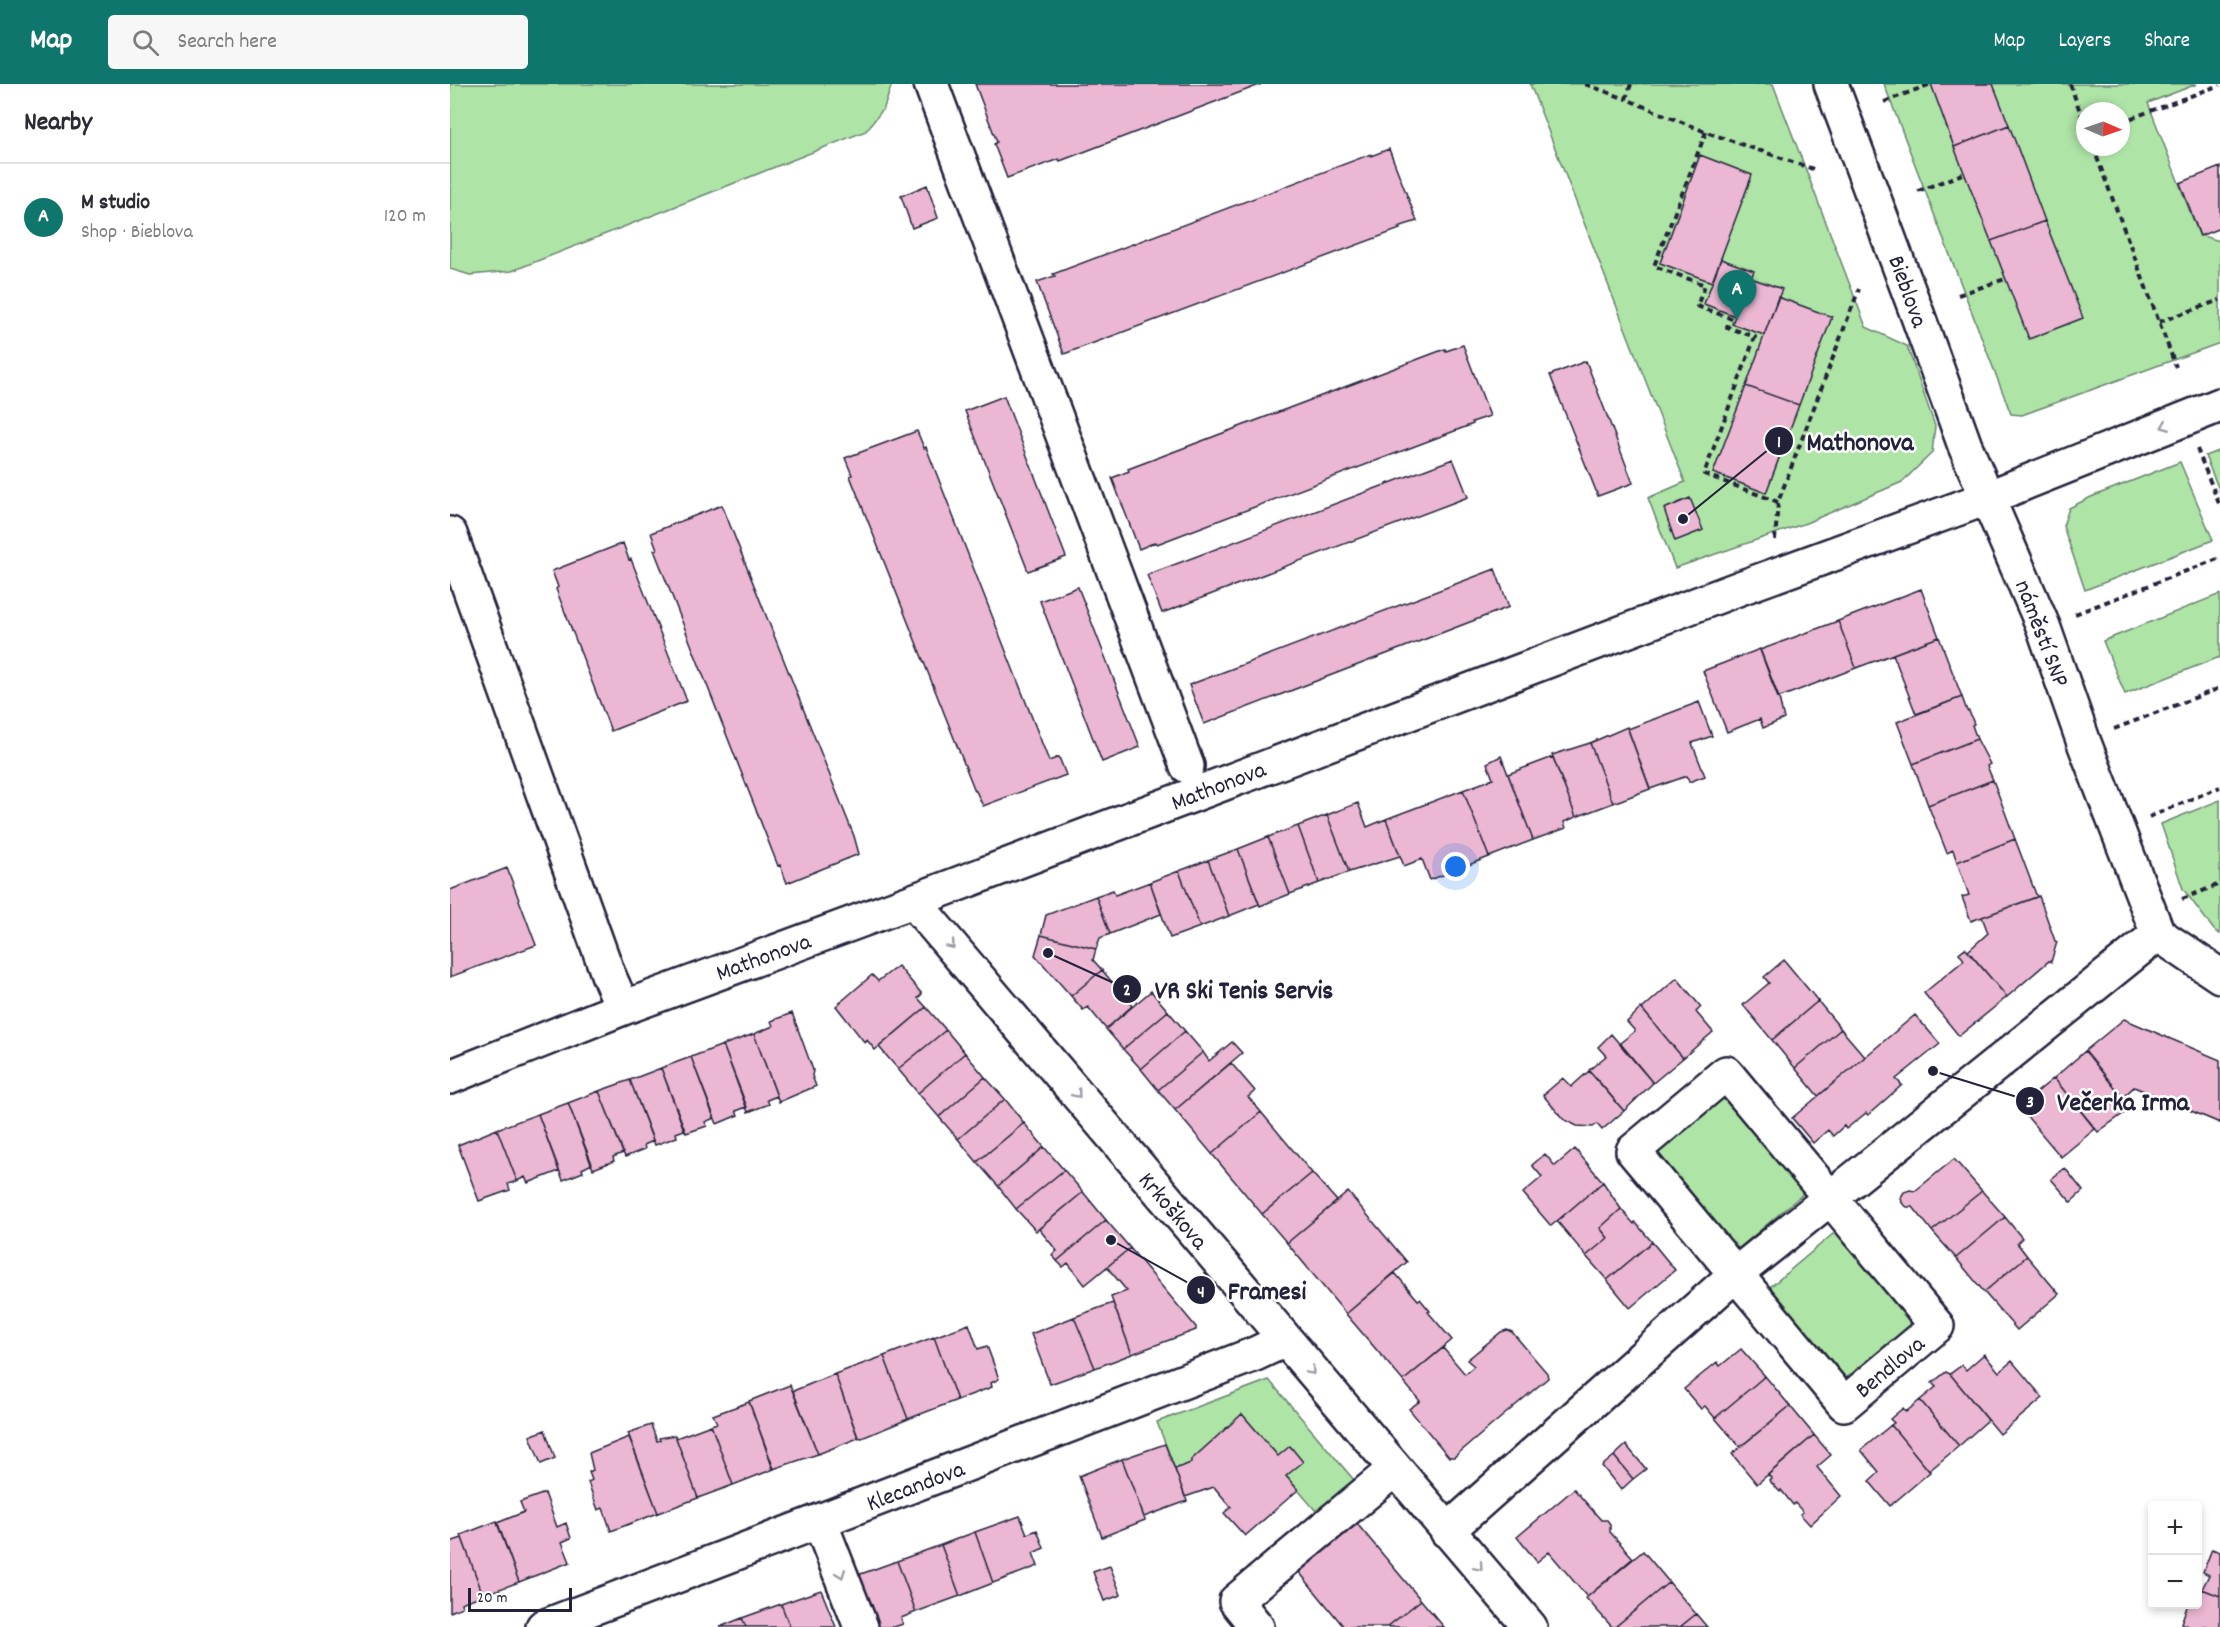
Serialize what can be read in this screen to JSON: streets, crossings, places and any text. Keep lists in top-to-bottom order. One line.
{"streets":{"street":["Bieblova","náměstí SNP","Mathonova","Krkoškova","Bendlova","Klecandova"]},"crossings":[["Bieblova","náměstí SNP"],["Bieblova","Mathonova"],["náměstí SNP","Mathonova"],["Mathonova","Krkoškova"],["Krkoškova","Klecandova"]],"one_way":["Krkoškova"],"places":["Mathonova","VR Ski Tenis Servis","Večerka Irma","Framesi"],"scale_bar":"20 m","north":"right","page":{"header":"Map","search":"Search here","nav":["Map","Layers","Share"],"heading":"Nearby","list":[{"mark":"A","name":"M studio","note":"Shop · Bieblova","value":"120 m"}],"pins":"A","map_buttons":["+","−"],"scale":"20 m"}}
